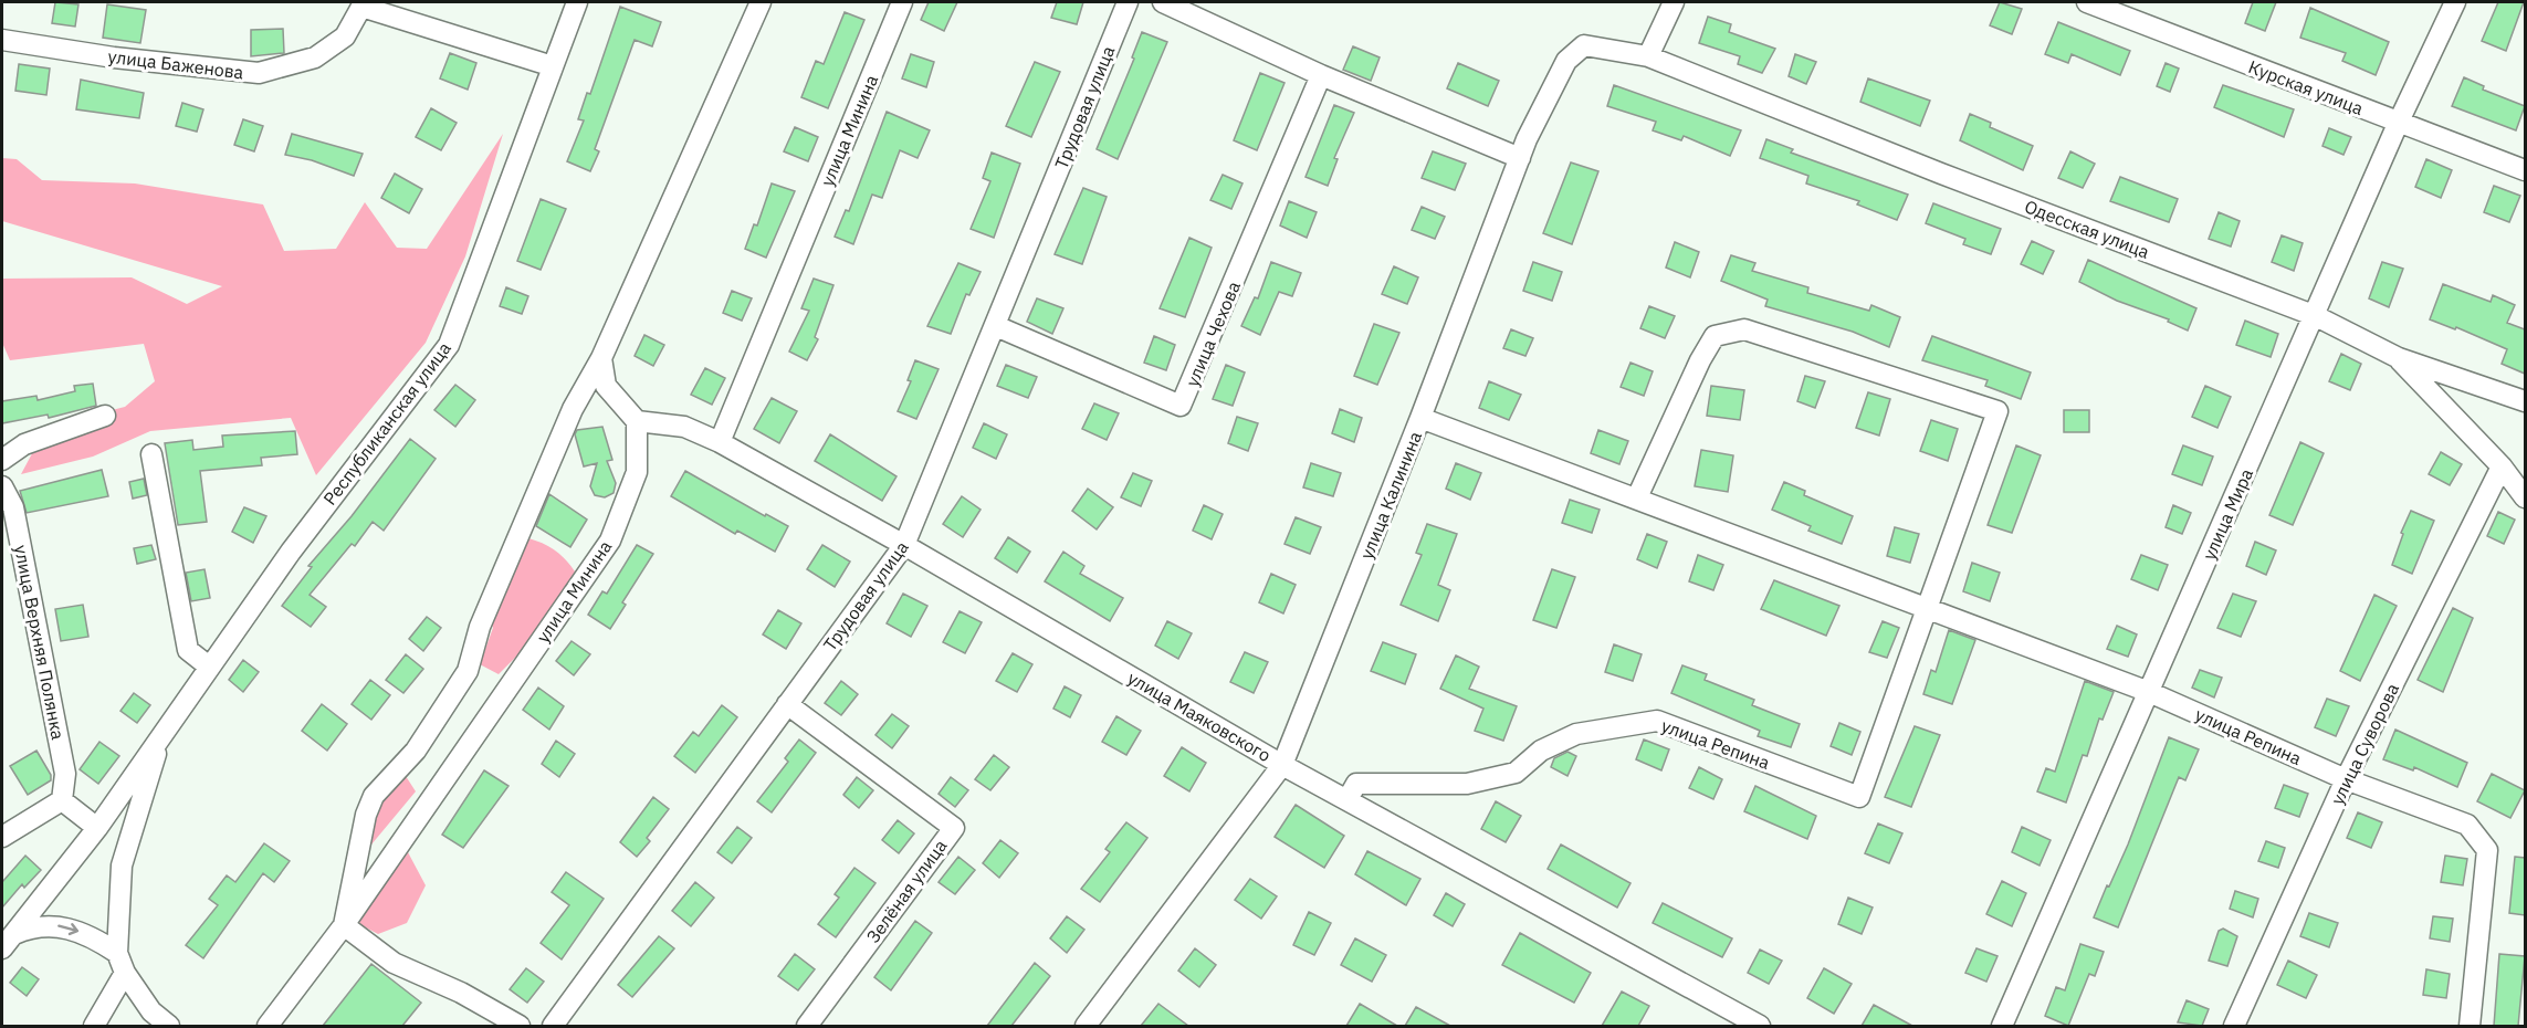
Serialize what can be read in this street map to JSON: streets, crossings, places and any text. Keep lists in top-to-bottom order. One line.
{"streets":{"street":["улица Баженова","Курская улица","Трудовая улица","улица Минина","Одесская улица","улица Чехова","Республиканская улица","улица Калинина","улица Мира","улица Верхняя Полянка","улица Маяковского","улица Репина","улица Суворова","Зелёная улица"]},"crossings":[["улица Баженова","Республиканская улица"],["Курская улица","улица Мира"],["Трудовая улица","улица Чехова"],["Трудовая улица","улица Маяковского"],["Трудовая улица","Зелёная улица"],["улица Минина","улица Маяковского"],["Одесская улица","улица Калинина"],["Одесская улица","улица Мира"],["улица Калинина","улица Маяковского"],["улица Калинина","улица Репина"],["улица Мира","улица Репина"],["улица Маяковского","улица Репина"],["улица Репина","улица Суворова"]]}
